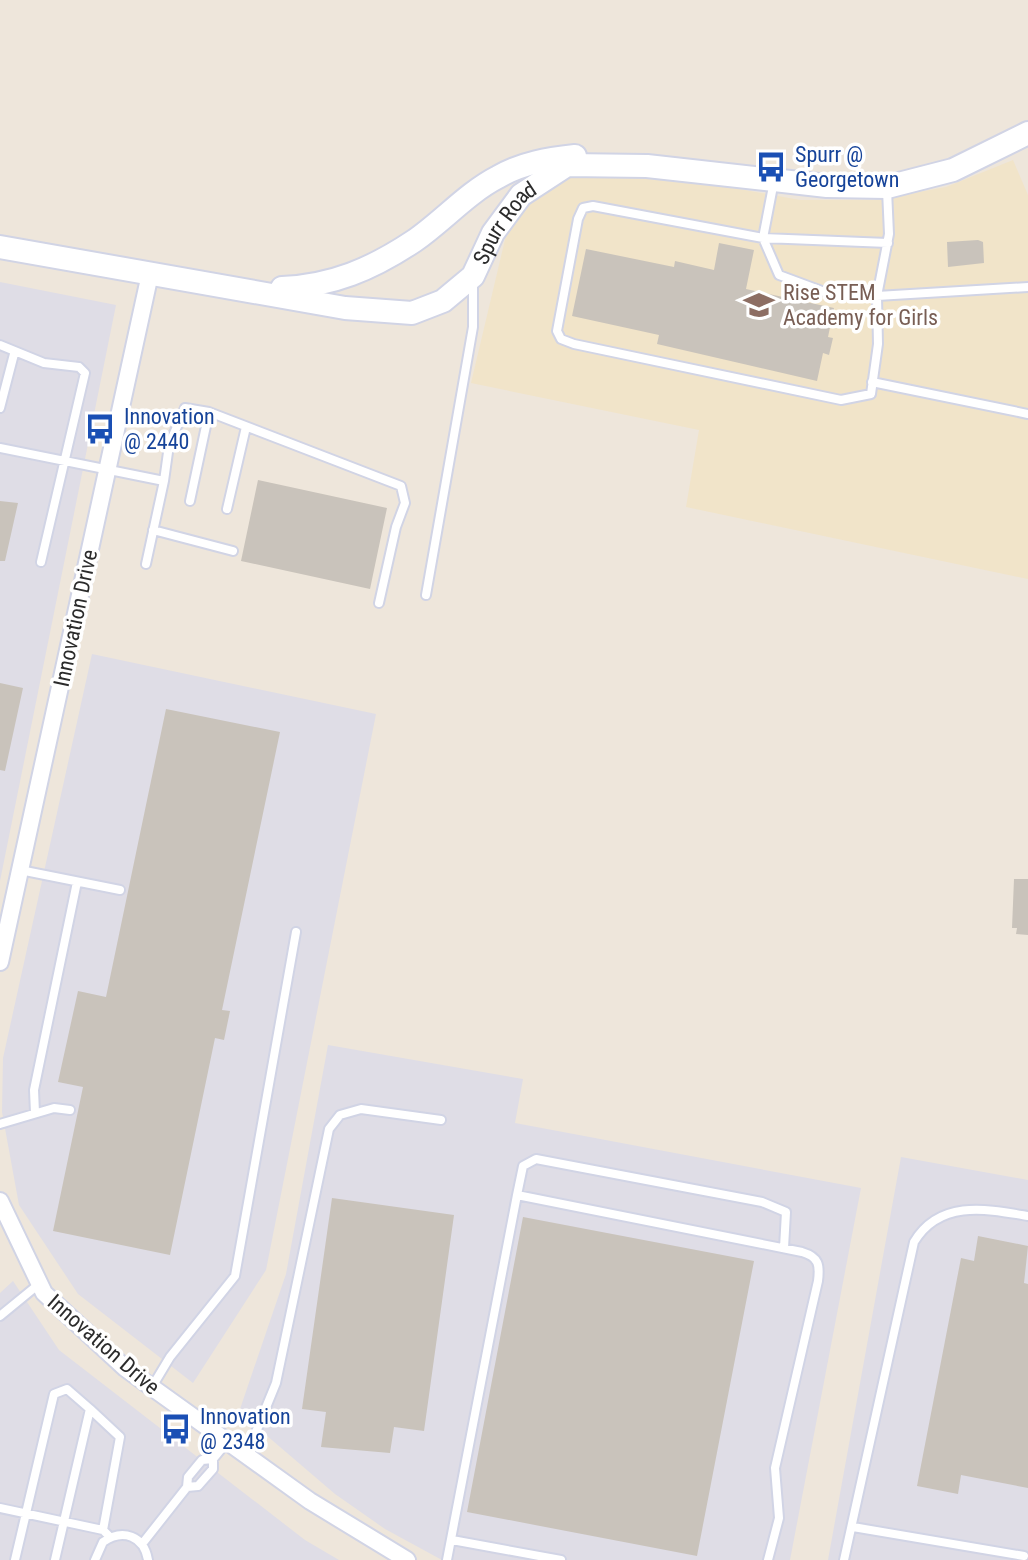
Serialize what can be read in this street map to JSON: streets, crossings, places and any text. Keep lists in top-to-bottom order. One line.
{"streets":{"street":["Spurr Road","Innovation Drive"]},"crossings":[["Spurr Road","Innovation Drive"]],"places":{"bus stop":["Spurr @ Georgetown","Innovation @ 2440","Innovation @ 2348"],"school or university":["Rise STEM Academy for Girls"]}}
